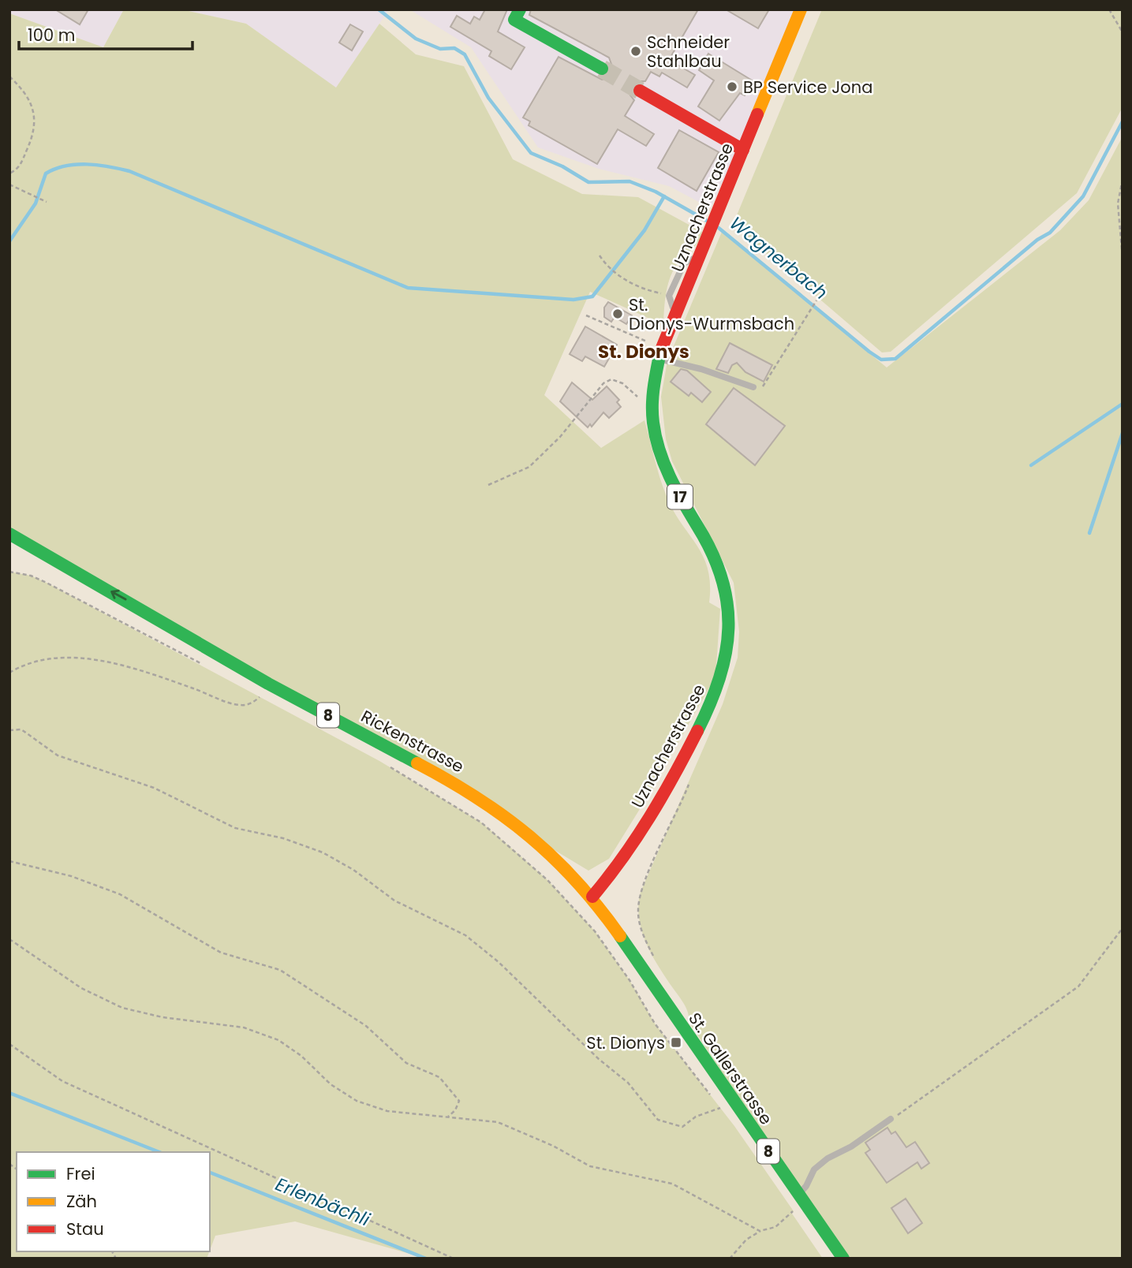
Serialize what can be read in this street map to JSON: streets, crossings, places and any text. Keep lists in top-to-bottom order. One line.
{"streets":{"main road":["Uznacherstrasse","17","8","Rickenstrasse","St. Gallerstrasse"]},"crossings":[["Uznacherstrasse","Rickenstrasse"],["Uznacherstrasse","St. Gallerstrasse"],["Rickenstrasse","St. Gallerstrasse"]],"districts":["St. Dionys"],"water":["Wagnerbach","Erlenbächli"],"places":{"other":["Schneider Stahlbau","BP Service Jona","St. Dionys-Wurmsbach"],"transit":["St. Dionys"]},"legend":["Frei","Zäh","Stau"],"scale_bar":"100 m"}
